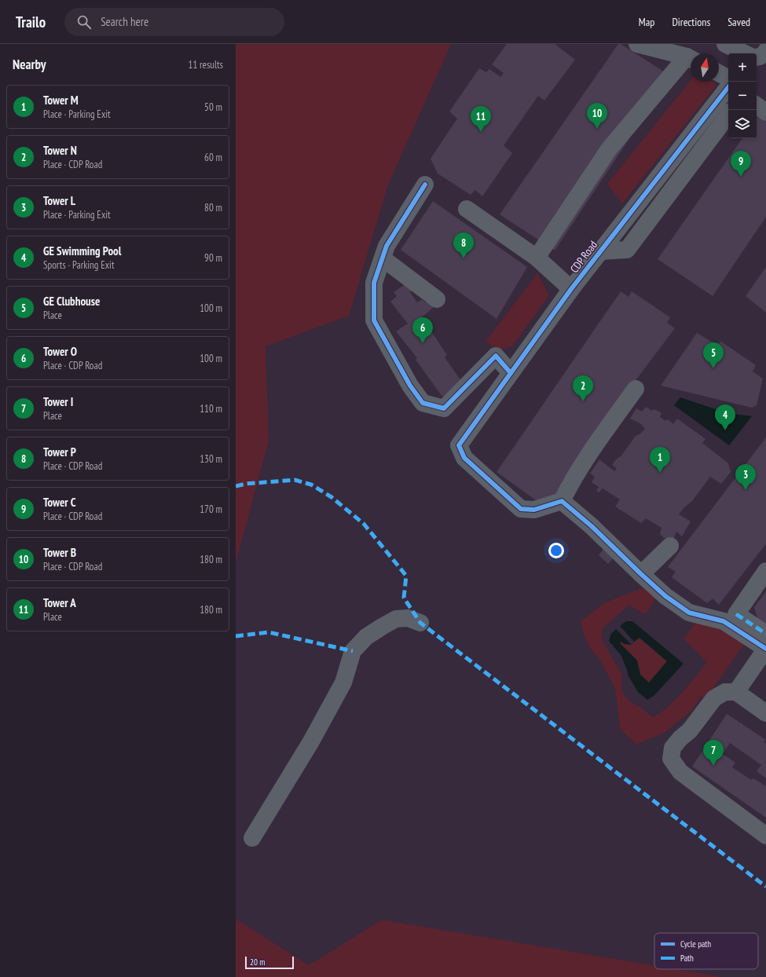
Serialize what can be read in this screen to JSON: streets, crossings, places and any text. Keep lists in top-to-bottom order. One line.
{"streets":{"street":["CDP Road"]},"legend":["Cycle path","Path"],"scale_bar":"20 m","north":"top","page":{"header":"Trailo","search":"Search here","nav":["Map","Directions","Saved"],"heading":["Nearby","11 results"],"map_buttons":["+","−"],"list":[{"mark":"1","name":"Tower M","note":"Place · Parking Exit","value":"50 m"},{"mark":"2","name":"Tower N","note":"Place · CDP Road","value":"60 m"},{"mark":"3","name":"Tower L","note":"Place · Parking Exit","value":"80 m"},{"mark":"4","name":"GE Swimming Pool","note":"Sports · Parking Exit","value":"90 m"},{"mark":"5","name":"GE Clubhouse","note":"Place","value":"100 m"},{"mark":"6","name":"Tower O","note":"Place · CDP Road","value":"100 m"},{"mark":"7","name":"Tower I","note":"Place","value":"110 m"},{"mark":"8","name":"Tower P","note":"Place · CDP Road","value":"130 m"},{"mark":"9","name":"Tower C","note":"Place · CDP Road","value":"170 m"},{"mark":"10","name":"Tower B","note":"Place · CDP Road","value":"180 m"},{"mark":"11","name":"Tower A","note":"Place","value":"180 m"}],"pins":["10","11","9","8","6","5","2","4","1","3","7"],"scale":"20 m"}}
